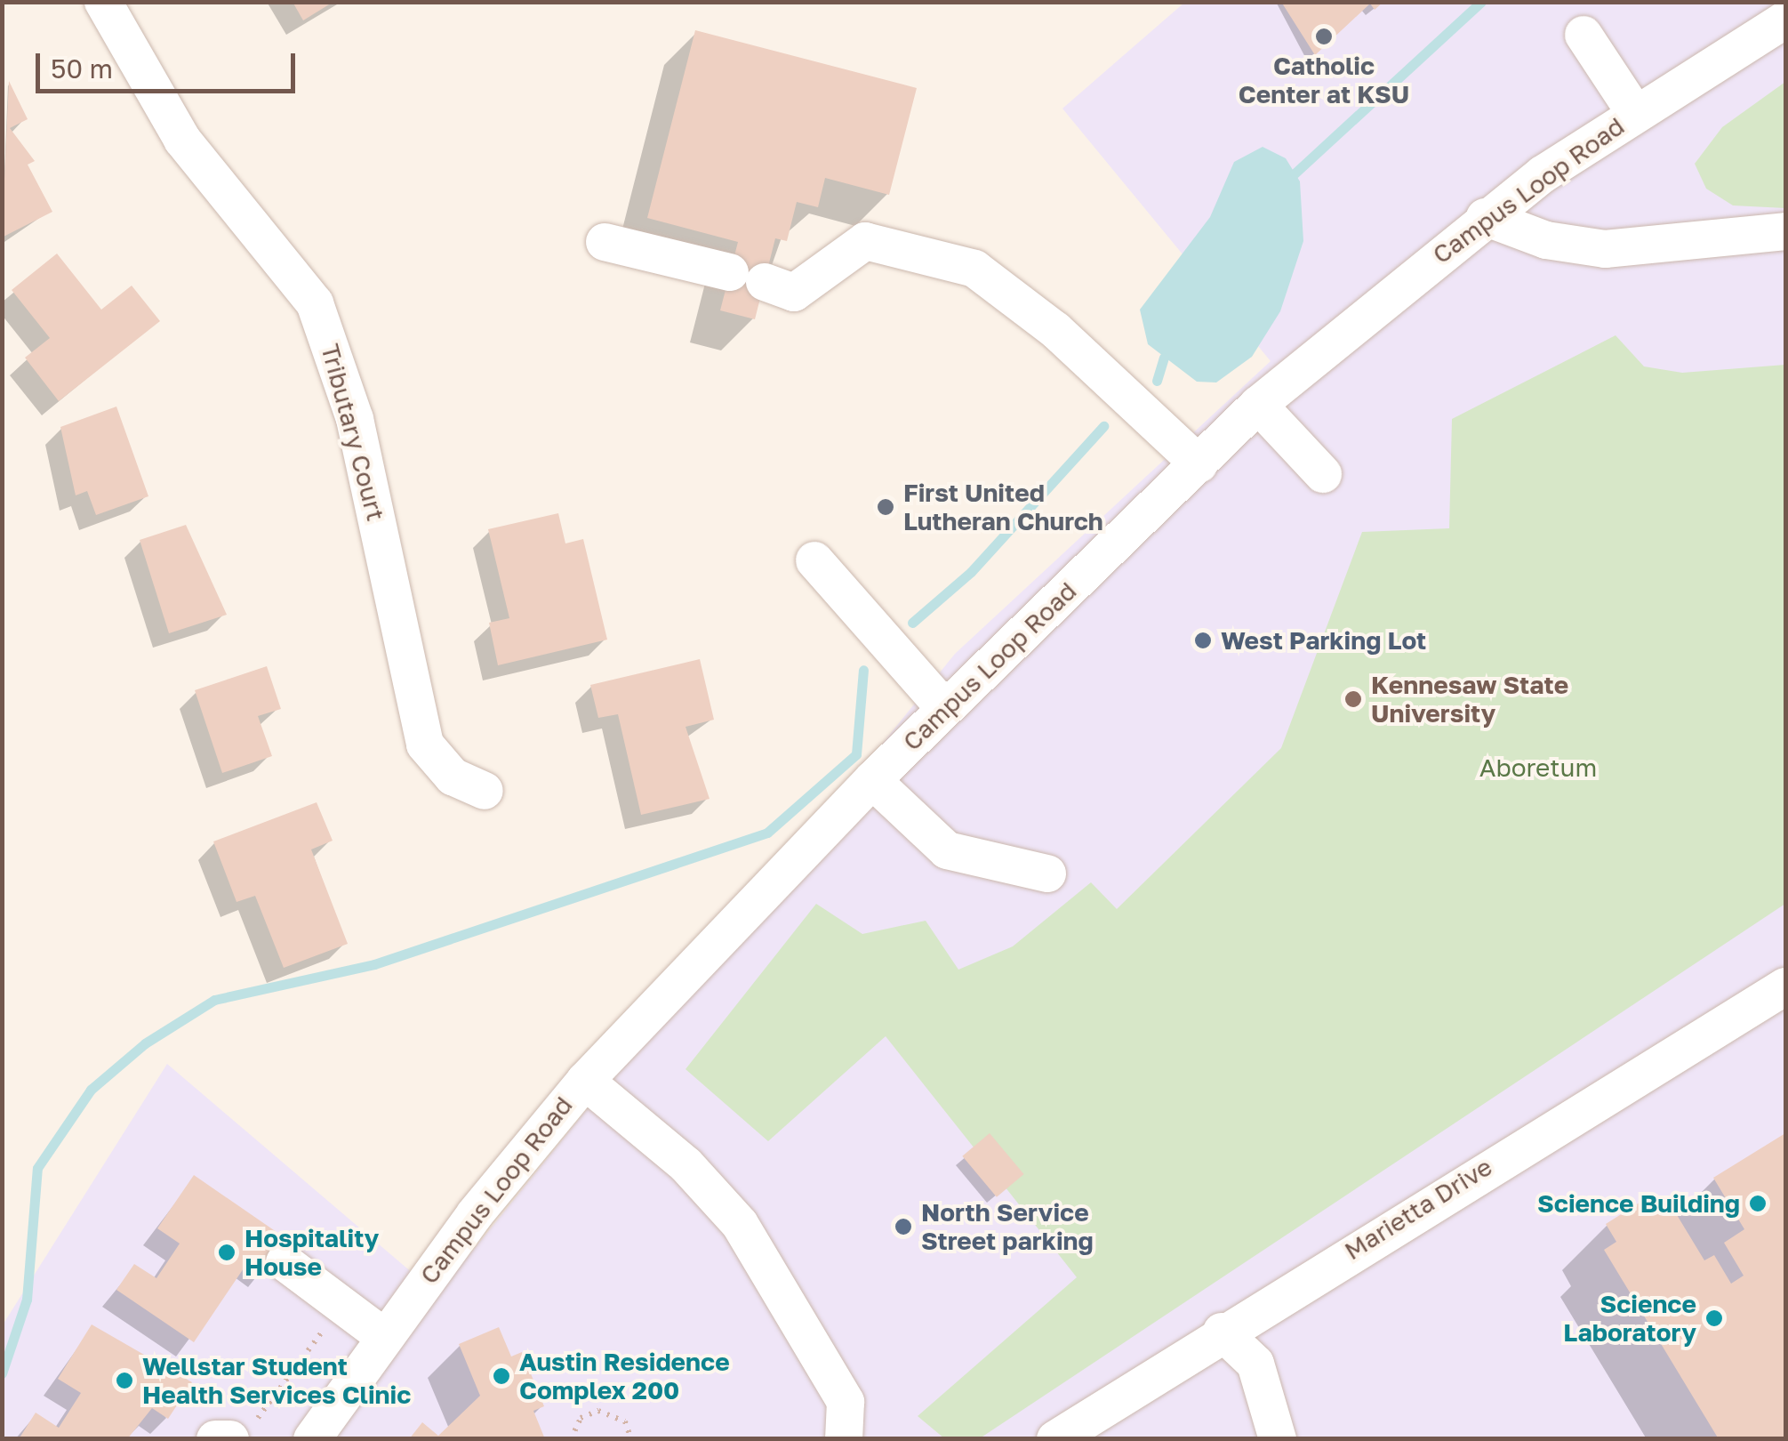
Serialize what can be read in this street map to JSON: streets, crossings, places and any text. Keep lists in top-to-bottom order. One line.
{"streets":{"street":["Campus Loop Road","Tributary Court","Marietta Drive"]},"parks":["Aboretum"],"places":["Catholic Center at KSU","First United Lutheran Church","West Parking Lot","Kennesaw State University","Science Building","North Service Street parking","Hospitality House","Science Laboratory","Austin Residence Complex 200","Wellstar Student Health Services Clinic"],"scale_bar":"50 m"}
